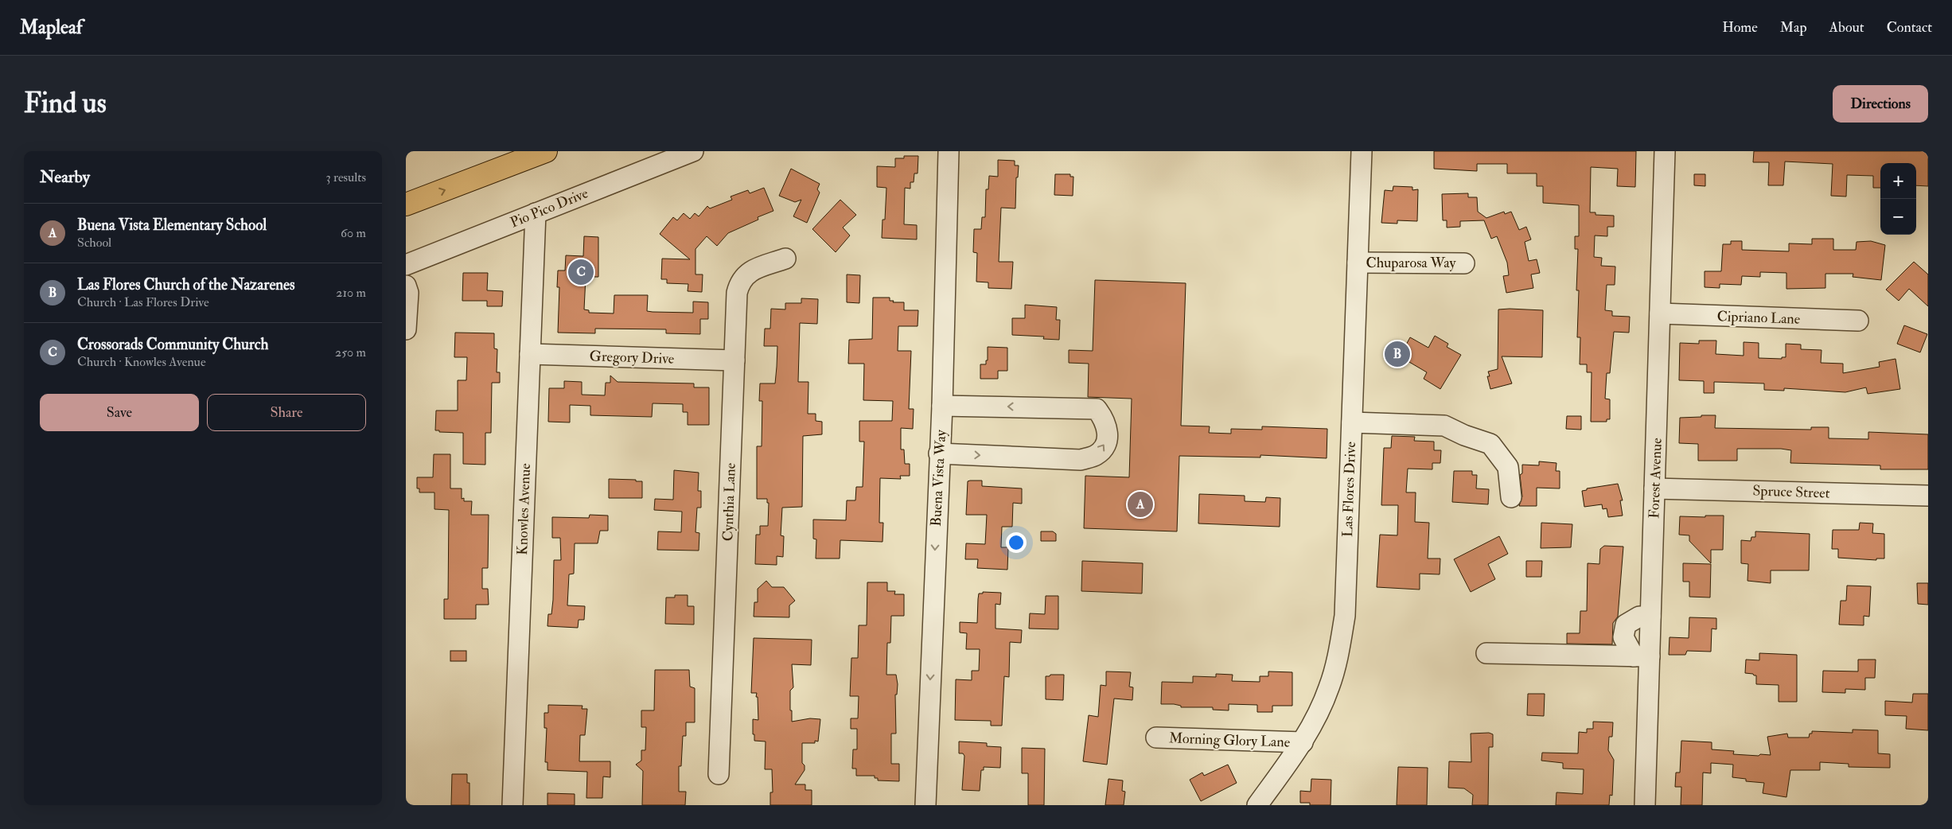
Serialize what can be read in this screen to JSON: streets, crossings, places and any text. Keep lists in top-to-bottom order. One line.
{"streets":{"street":["Pio Pico Drive","Chuparosa Way","Cipriano Lane","Gregory Drive","Buena Vista Way","Forest Avenue","Las Flores Drive","Spruce Street","Cynthia Lane","Knowles Avenue","Morning Glory Lane"]},"crossings":[["Pio Pico Drive","Knowles Avenue"],["Chuparosa Way","Las Flores Drive"],["Cipriano Lane","Forest Avenue"],["Gregory Drive","Cynthia Lane"],["Gregory Drive","Knowles Avenue"],["Forest Avenue","Spruce Street"],["Las Flores Drive","Morning Glory Lane"]],"one_way":["Buena Vista Way"],"page":{"header":"Mapleaf","nav":["Home","Map","About","Contact"],"buttons":["Directions",["Save","Share"]],"title":"Find us","heading":["Nearby","3 results"],"map_buttons":["+","−"],"list":[{"mark":"A","name":"Buena Vista Elementary School","note":"School","value":"60 m"},{"mark":"B","name":"Las Flores Church of the Nazarenes","note":"Church · Las Flores Drive","value":"210 m"},{"mark":"C","name":"Crossorads Community Church","note":"Church · Knowles Avenue","value":"250 m"}],"pins":["C","B","A"]}}
